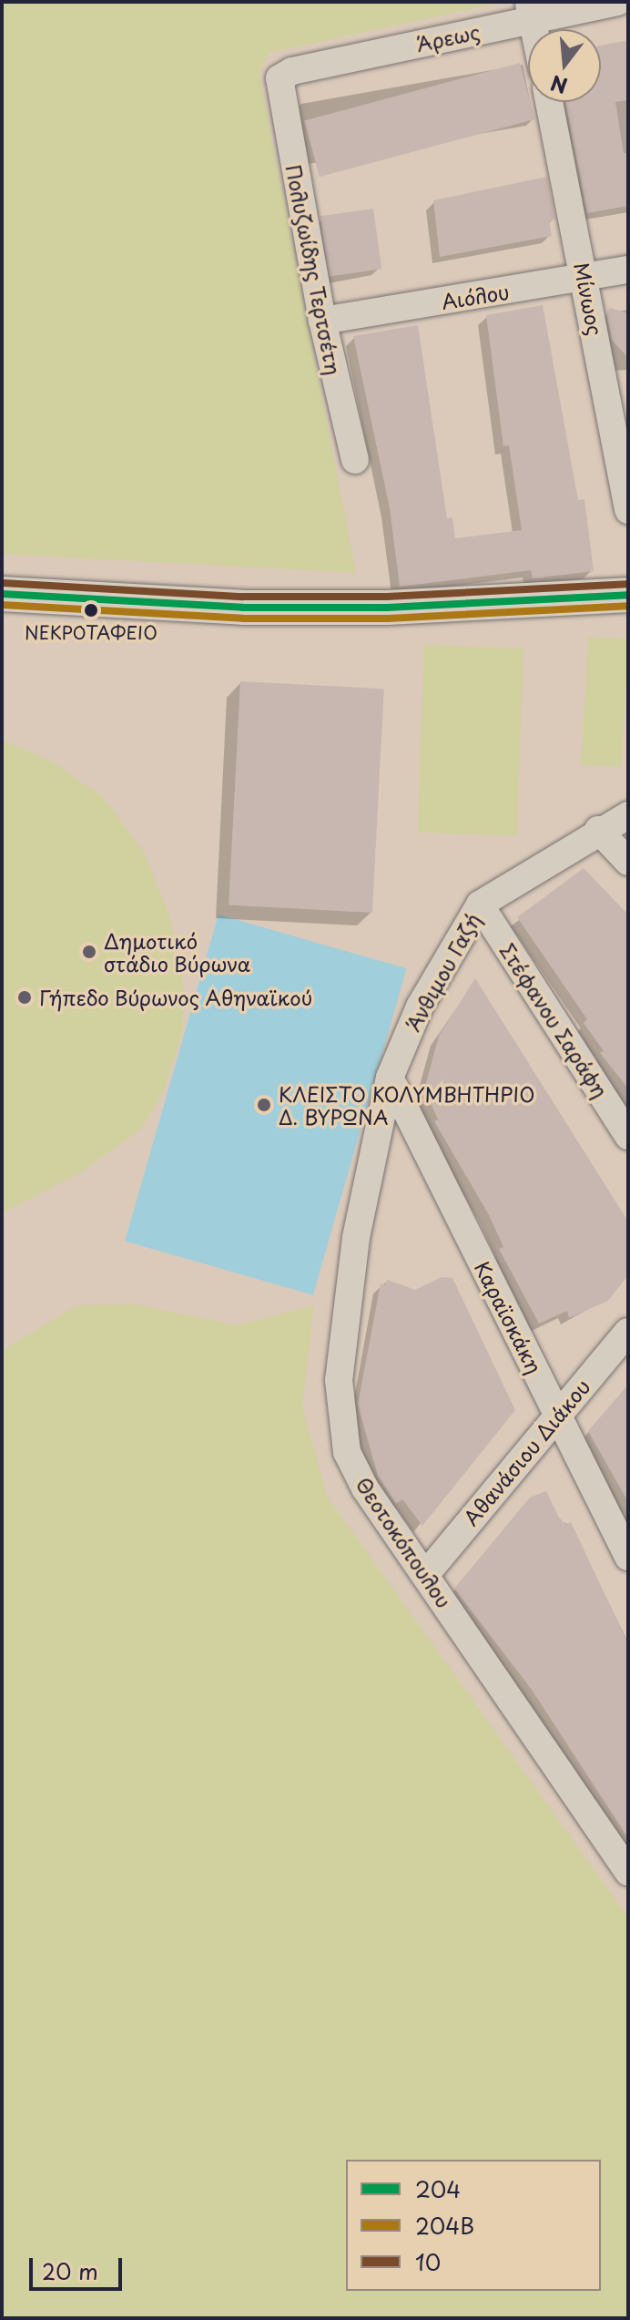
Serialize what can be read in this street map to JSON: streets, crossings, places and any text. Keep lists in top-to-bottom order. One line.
{"streets":{"street":["Άρεως","Πολυζωίδης Τερτσέτη","Αιόλου","Μίνωος","Άνθιμου Γαζή","Στέφανου Σαράφη","Καραϊσκάκη","Αθανάσιου Διάκου","Θεοτοκόπουλου"]},"crossings":[["Άρεως","Πολυζωίδης Τερτσέτη"],["Πολυζωίδης Τερτσέτη","Αιόλου"],["Αιόλου","Μίνωος"],["Άνθιμου Γαζή","Στέφανου Σαράφη"],["Άνθιμου Γαζή","Καραϊσκάκη"],["Άνθιμου Γαζή","Θεοτοκόπουλου"],["Καραϊσκάκη","Αθανάσιου Διάκου"],["Καραϊσκάκη","Θεοτοκόπουλου"],["Αθανάσιου Διάκου","Θεοτοκόπουλου"]],"places":["ΝΕΚΡΟΤΑΦΕΙΟ","Δημοτικό στάδιο Βύρωνα","Γήπεδο Βύρωνος Αθηναϊκού","ΚΛΕΙΣΤΟ ΚΟΛΥΜΒΗΤΗΡΙΟ Δ. ΒΥΡΩΝΑ"],"lines":["transit line 10","transit line 204","transit line 204B"],"legend":["204","204B","10"],"scale_bar":"20 m","north":"bottom"}
